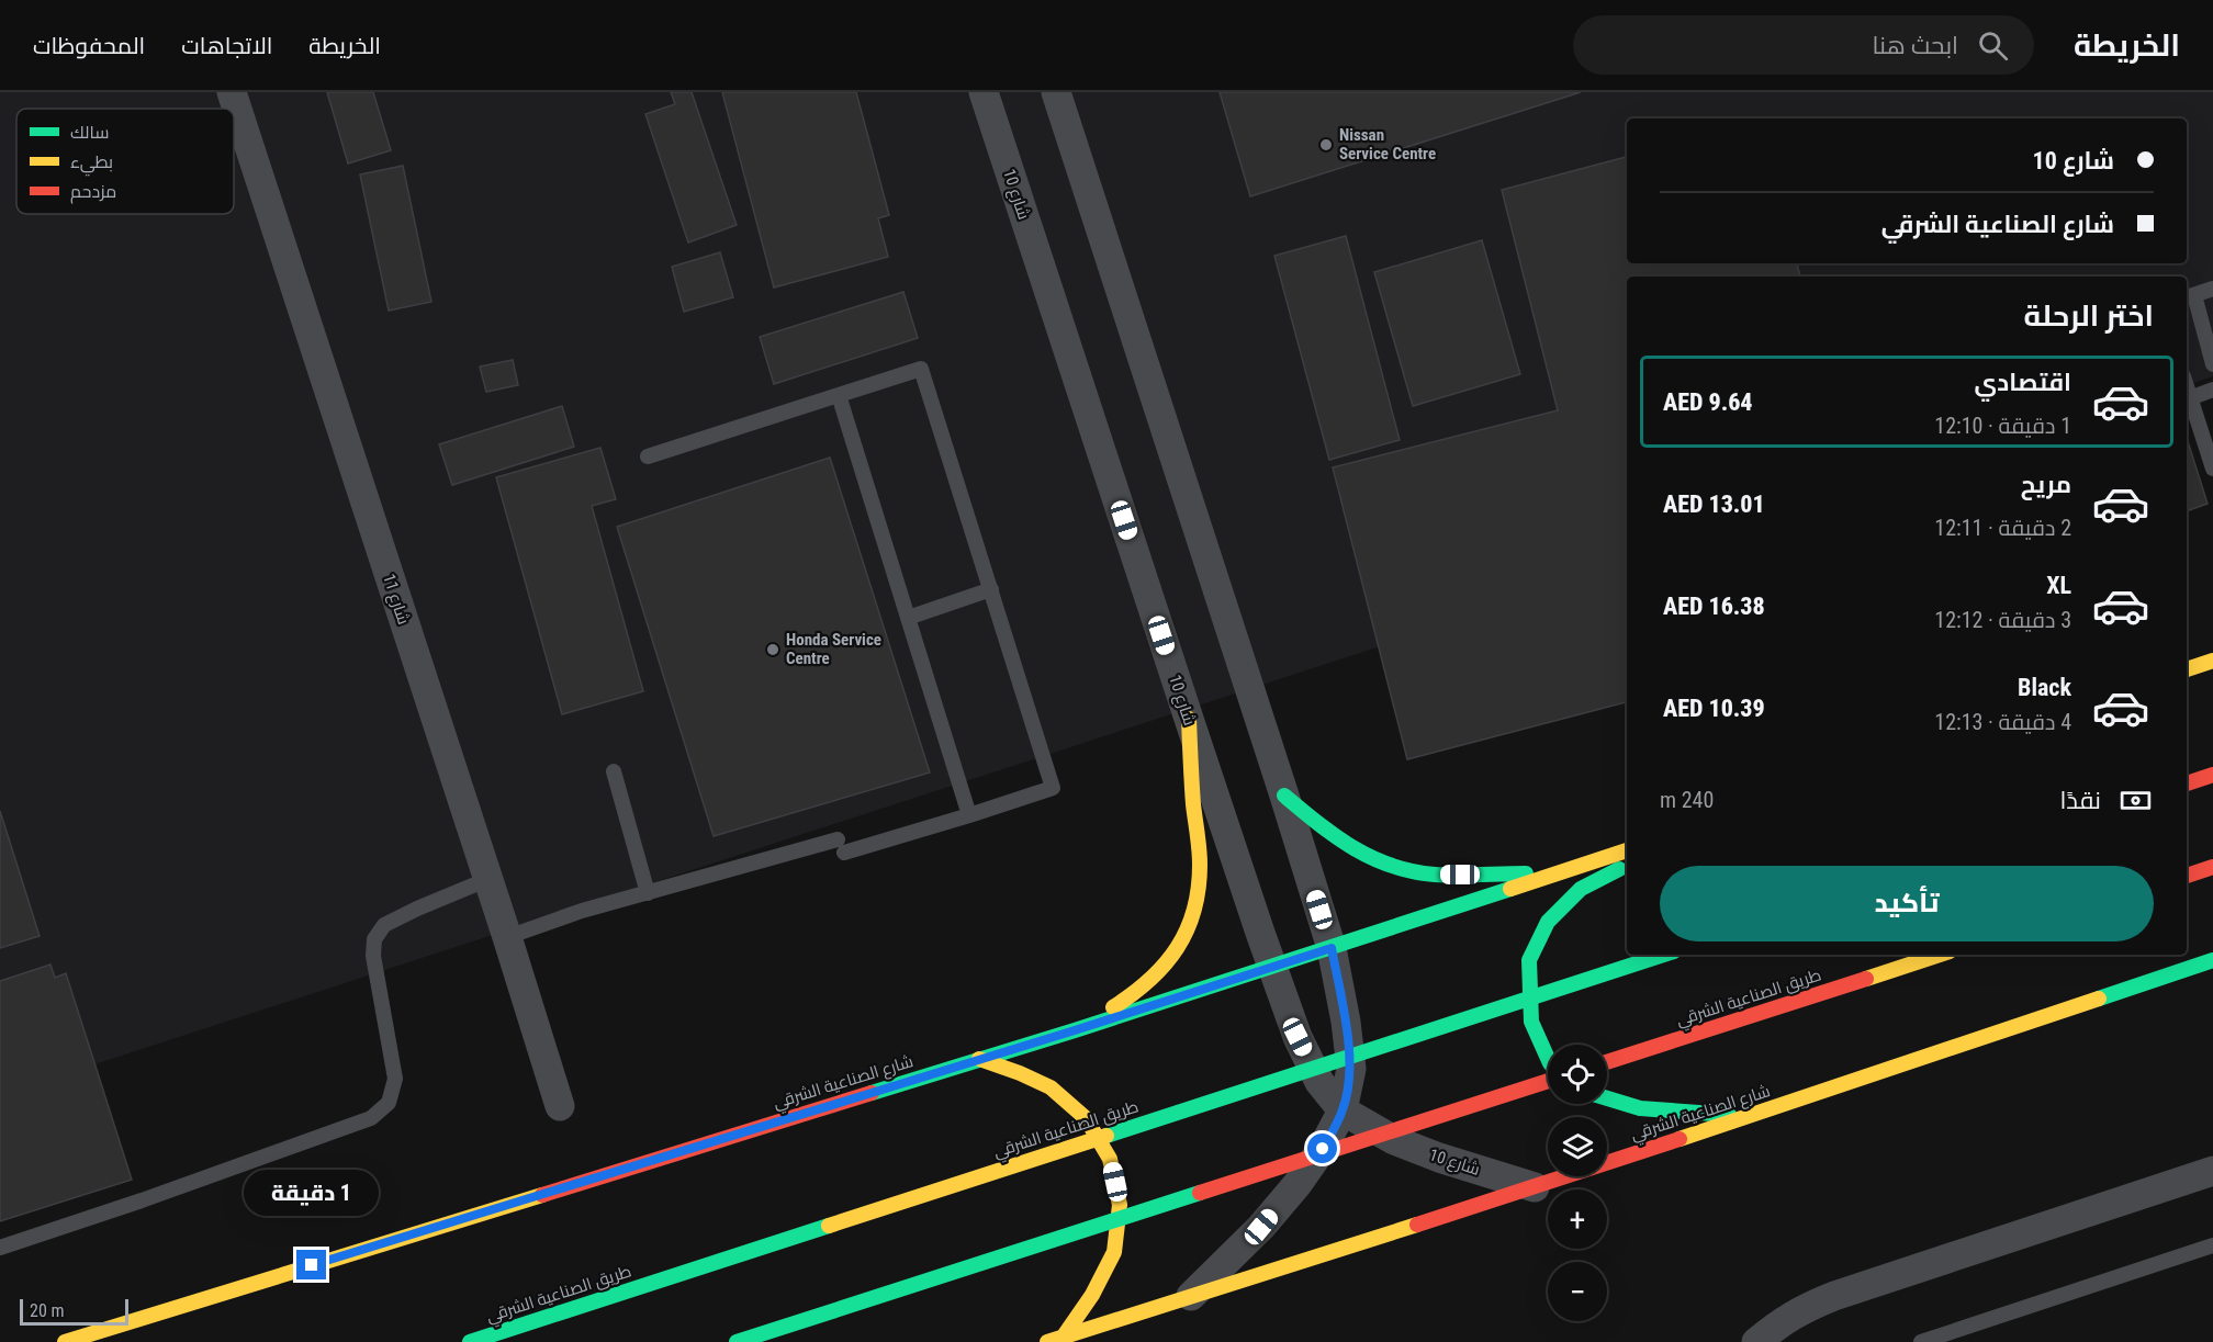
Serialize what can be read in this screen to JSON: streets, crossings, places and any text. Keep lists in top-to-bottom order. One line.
{"streets":{"main road":["طريق الصناعية الشرقي","شارع الصناعية الشرقي"],"street":["شارع 10","شارع 11"]},"crossings":[["شارع 10","شارع الصناعية الشرقي"]],"places":["Nissan Service Centre","Honda Service Centre"],"legend":["سالك","بطيء","مزدحم"],"scale_bar":"20 m","page":{"header":"الخريطة","search":"ابحث هنا","nav":["الخريطة","الاتجاهات","المحفوظات"],"banner":["شارع 10","شارع الصناعية الشرقي"],"heading":"اختر الرحلة","list":[{"name":"اقتصادي","note":"1 دقيقة · 12:10","value":"AED 9.64"},{"name":"مريح","note":"2 دقيقة · 12:11","value":"AED 13.01"},{"name":"XL","note":"3 دقيقة · 12:12","value":"AED 16.38"},{"name":"Black","note":"4 دقيقة · 12:13","value":"AED 10.39"}],"pay":["نقدًا","240 m"],"buttons":"تأكيد","map_buttons":["+","−"],"bubble":"1 دقيقة","scale":"20 m"}}
